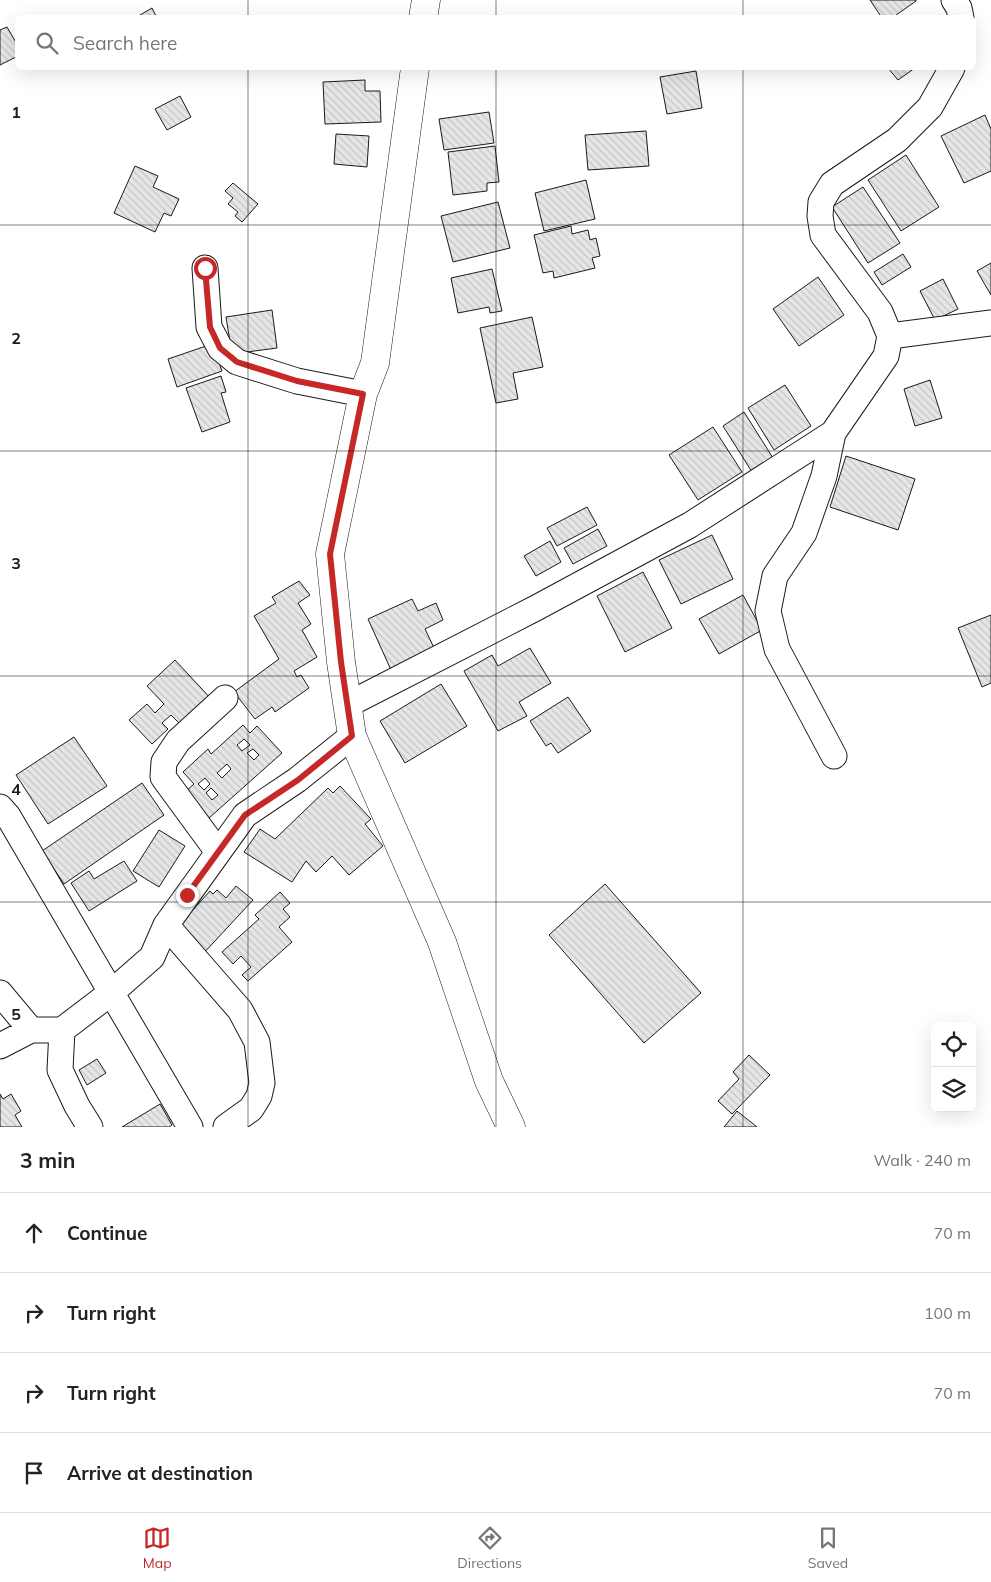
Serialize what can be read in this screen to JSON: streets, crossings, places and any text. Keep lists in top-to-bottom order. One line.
{"page":{"search":"Search here","heading":["3 min","Walk · 240 m"],"list":[["Continue","70 m"],["Turn right","100 m"],["Turn right","70 m"],"Arrive at destination"],"nav":["Map","Directions","Saved"]},"grid":{"rows":["1","2","3","4","5"]}}
